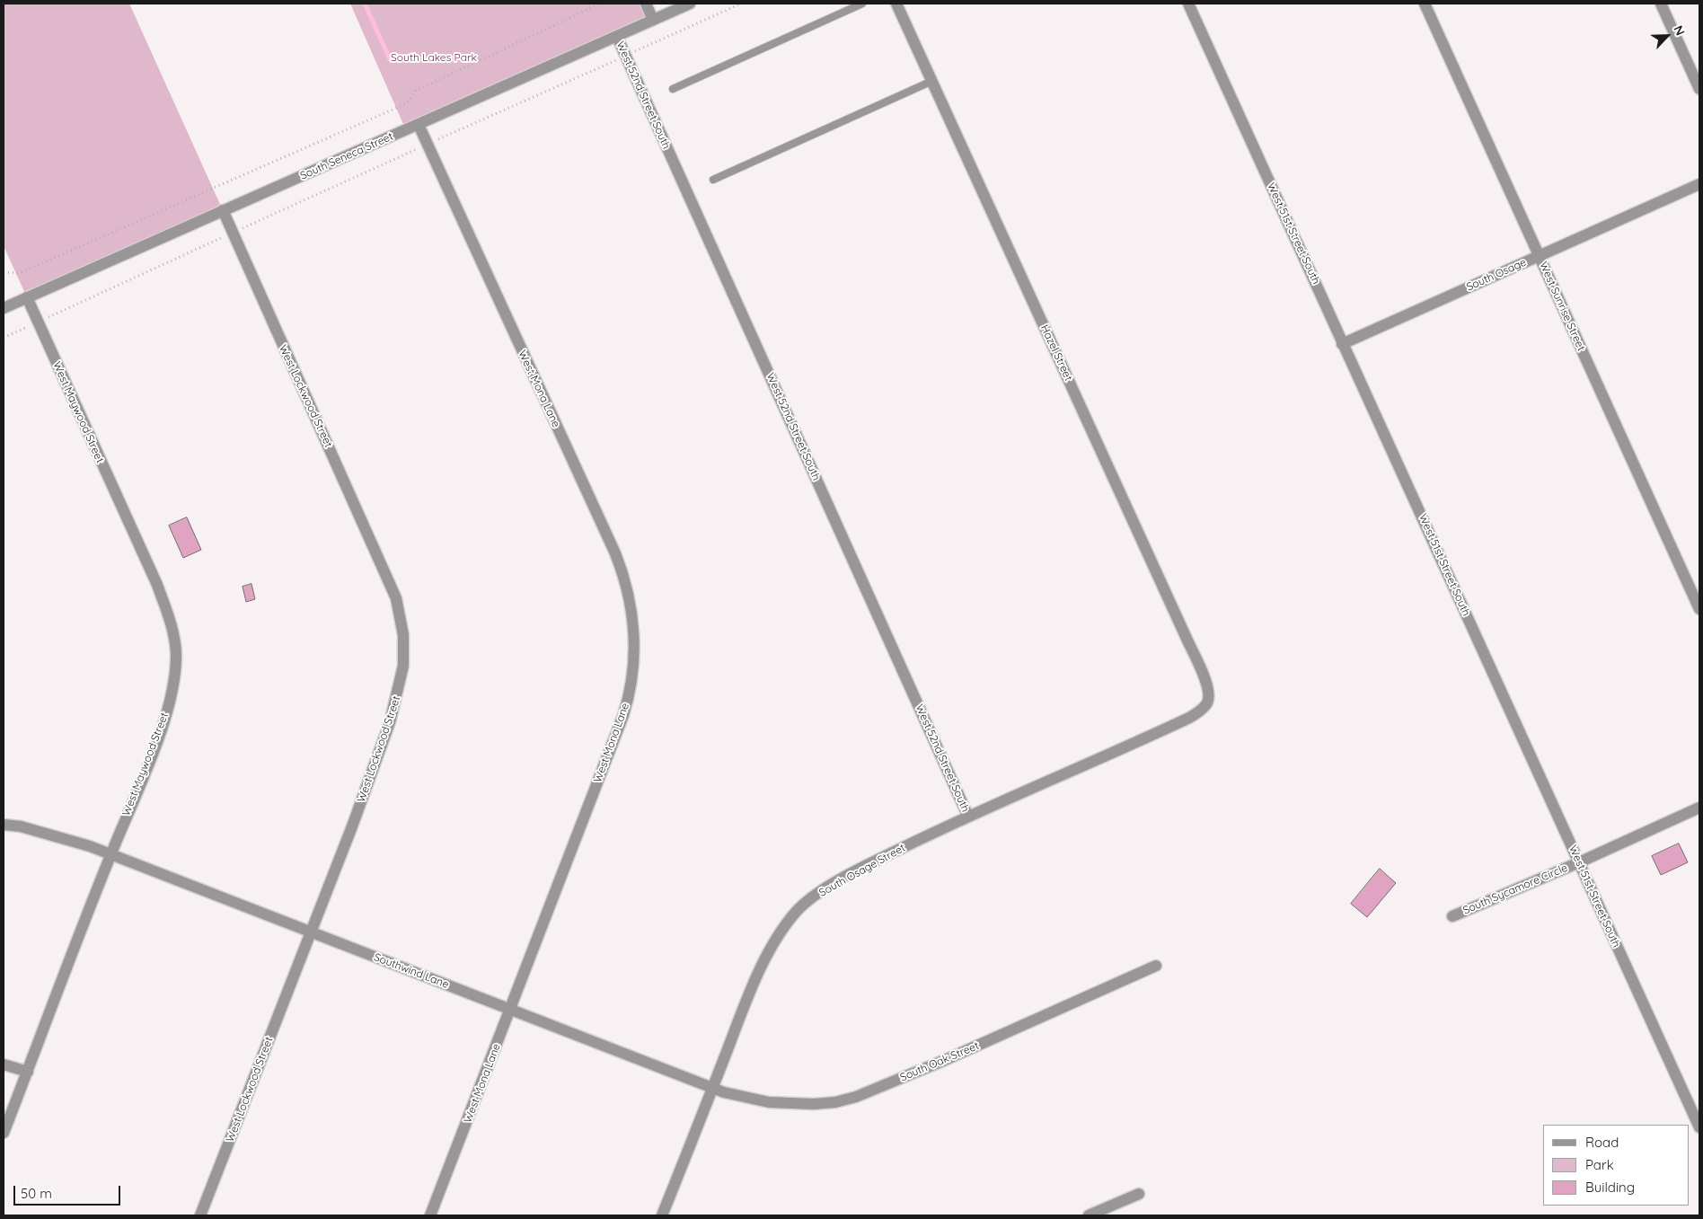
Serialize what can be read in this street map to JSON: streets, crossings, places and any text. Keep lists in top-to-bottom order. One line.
{"streets":{"street":["West 52nd Street South","South Seneca Street","West 51st Street South","South Osage","West Sunrise Street","Hazel Street","West Mona Lane","West Lockwood Street","West Maywood Street","South Osage Street","South Sycamore Circle","Southwind Lane","South Oak Street"]},"crossings":[["West 52nd Street South","South Seneca Street"],["West 52nd Street South","South Osage Street"],["South Seneca Street","West Mona Lane"],["South Seneca Street","West Lockwood Street"],["South Seneca Street","West Maywood Street"],["West 51st Street South","South Osage"],["West 51st Street South","South Sycamore Circle"],["South Osage","West Sunrise Street"],["Hazel Street","South Osage Street"],["West Mona Lane","Southwind Lane"],["West Lockwood Street","Southwind Lane"],["West Maywood Street","Southwind Lane"],["South Osage Street","Southwind Lane"],["South Osage Street","South Oak Street"],["Southwind Lane","South Oak Street"]],"parks":["South Lakes Park"],"legend":["Road","Park","Building"],"scale_bar":"50 m","north":"top right"}
